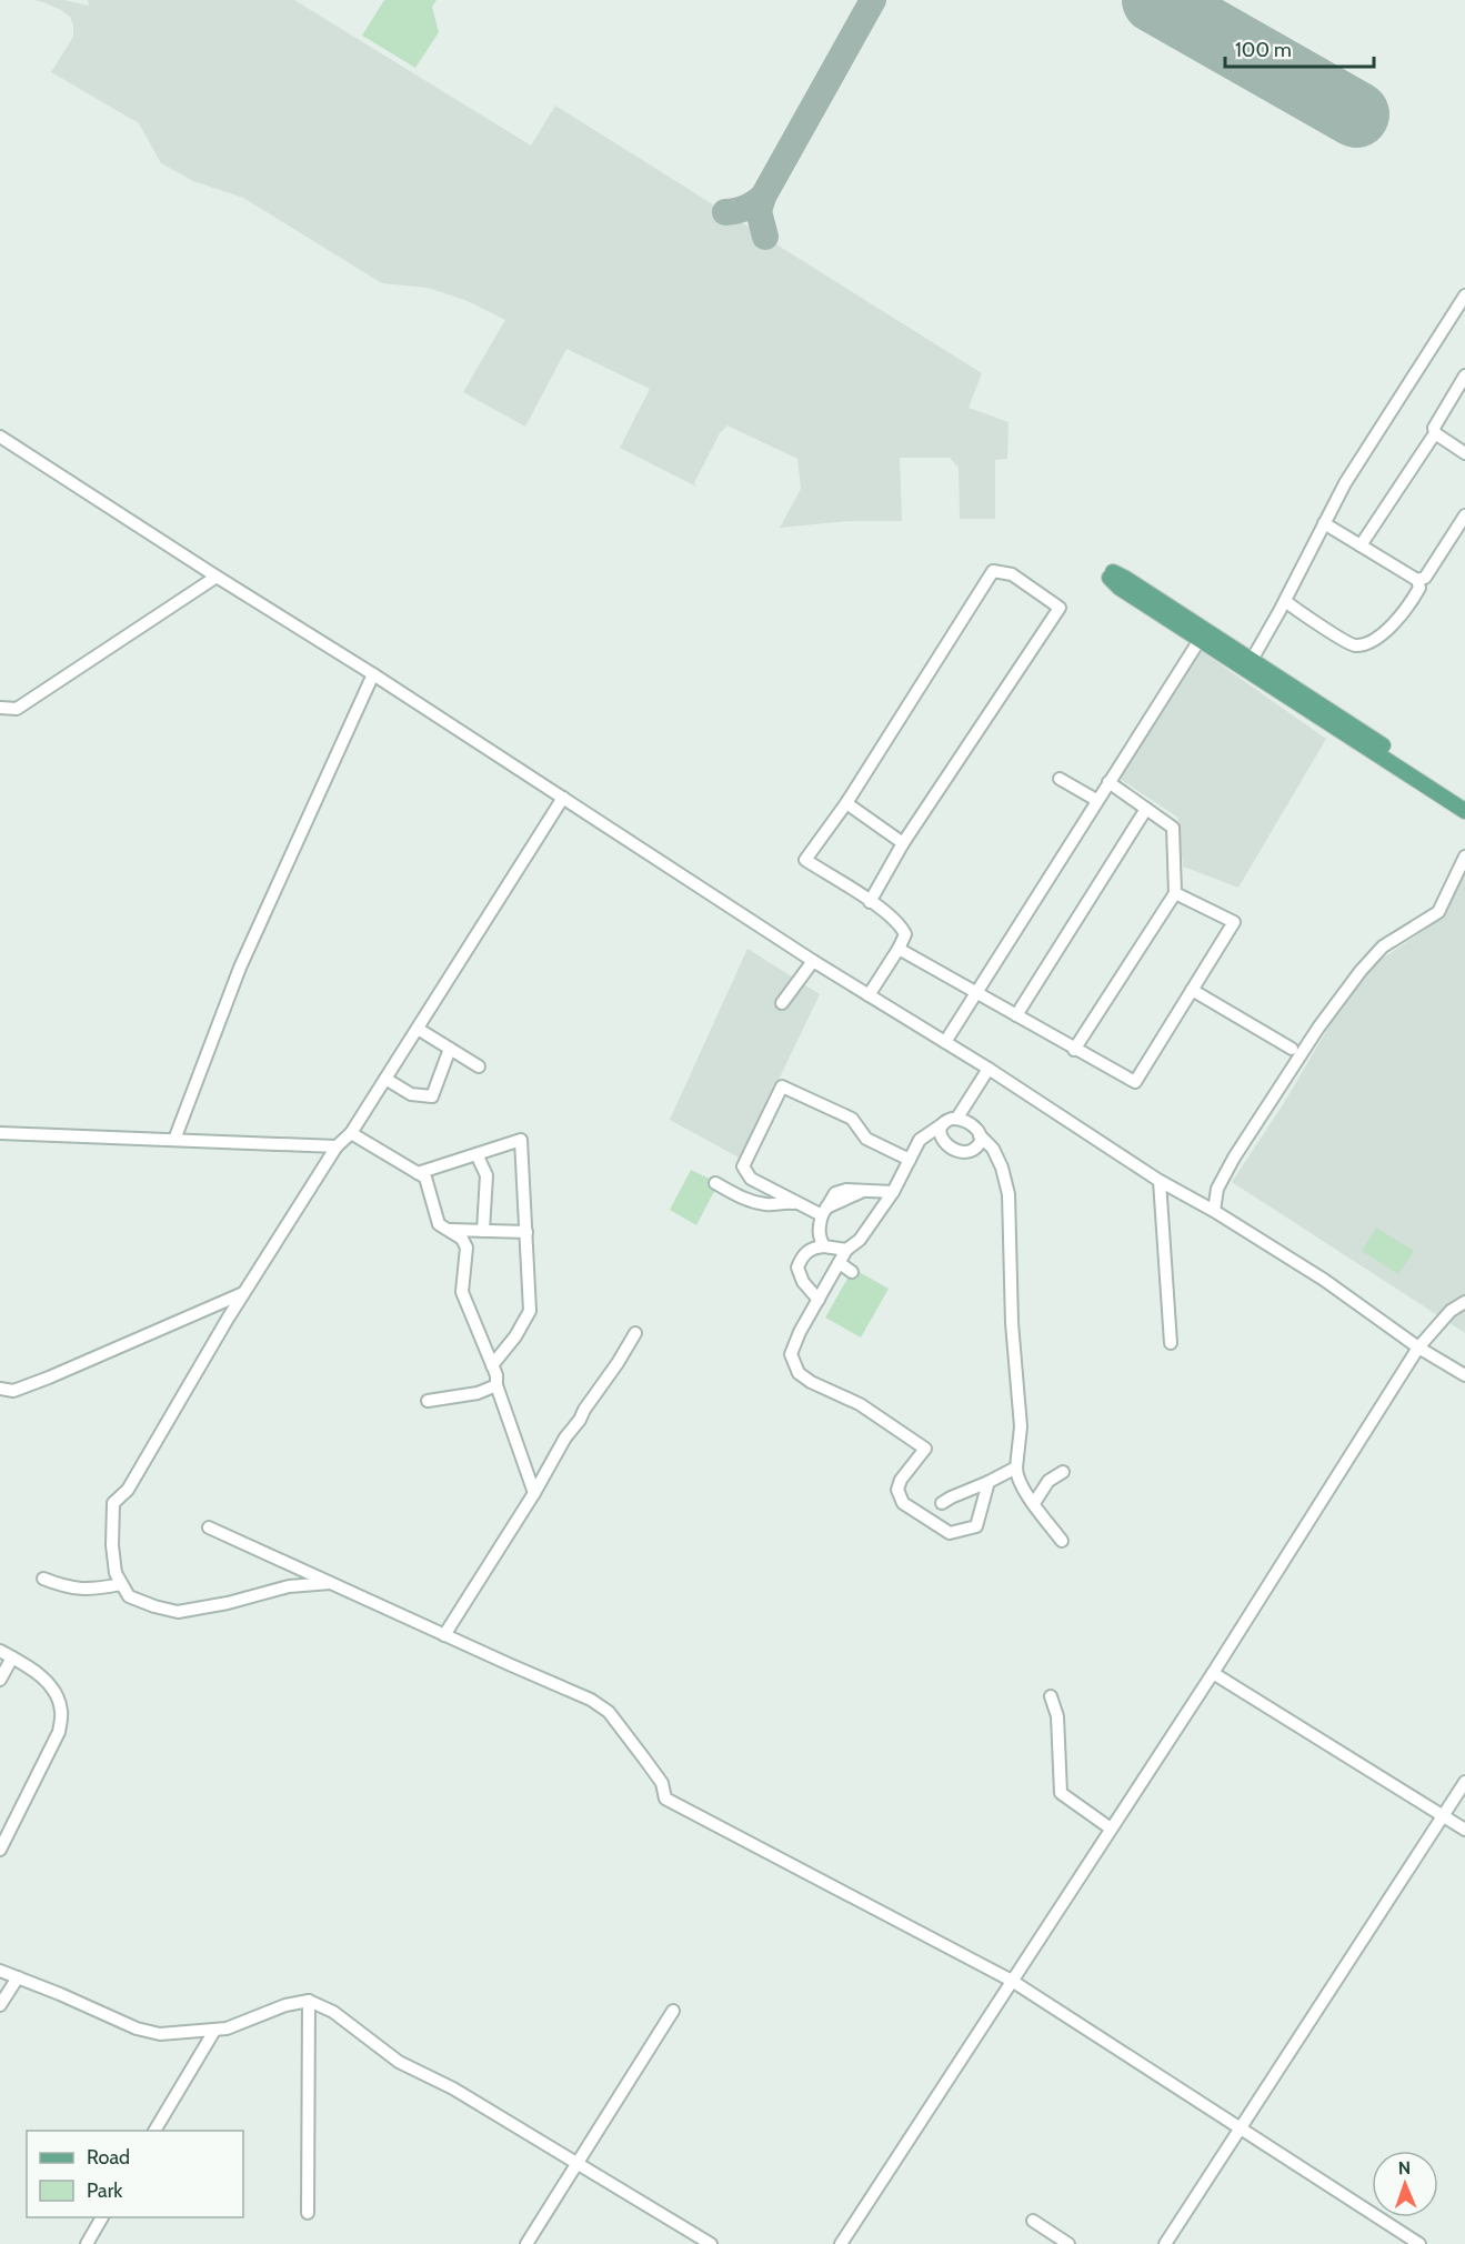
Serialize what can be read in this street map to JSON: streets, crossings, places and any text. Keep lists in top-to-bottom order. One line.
{"legend":["Road","Park"],"scale_bar":"100 m","north":"top"}
